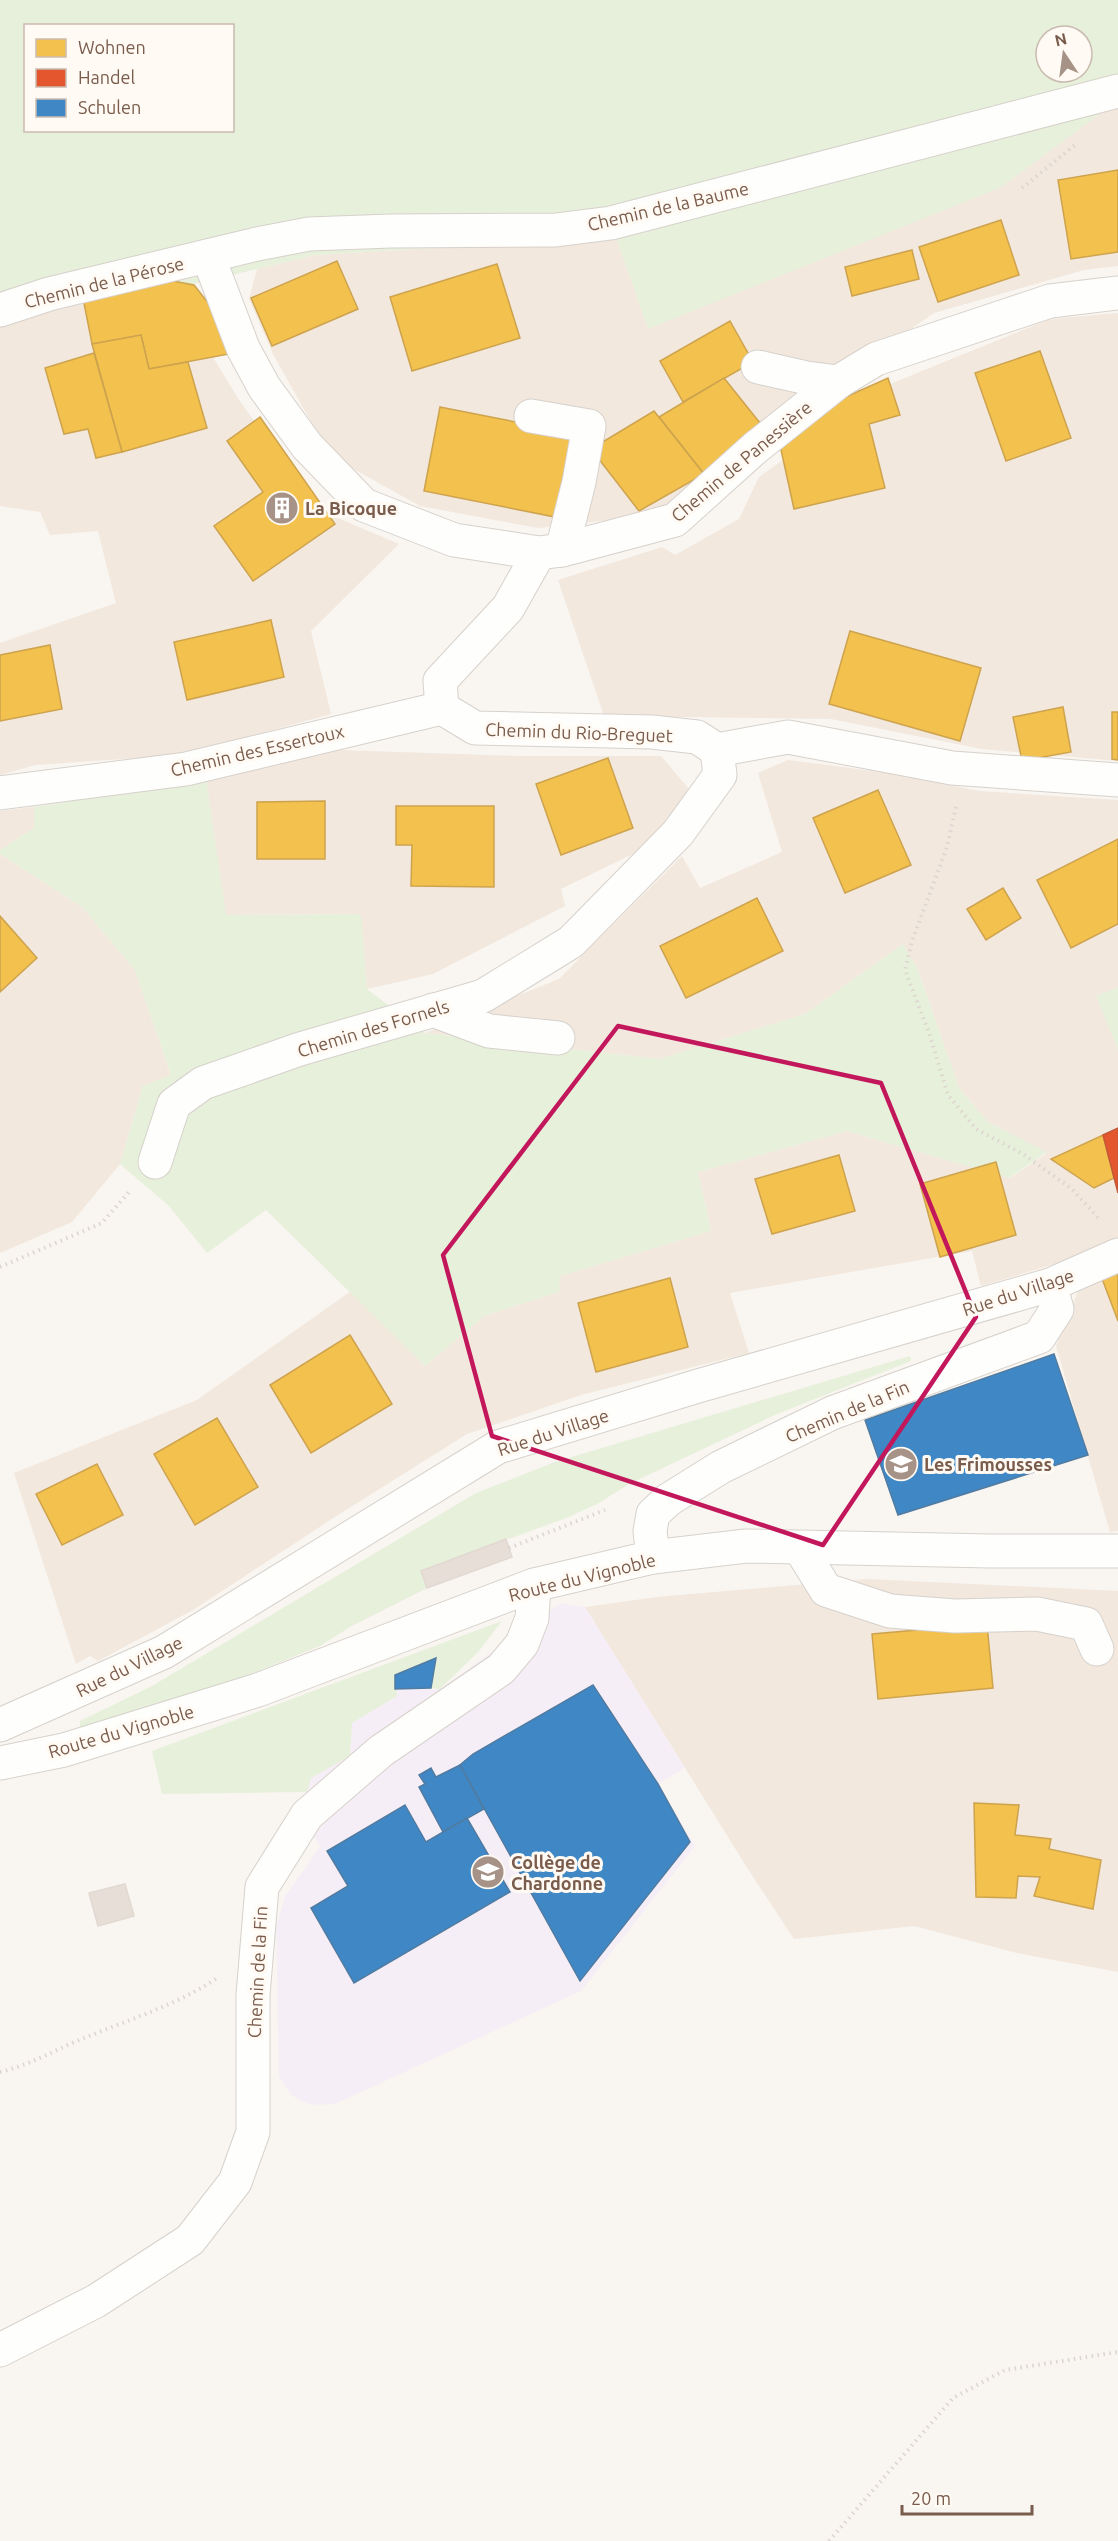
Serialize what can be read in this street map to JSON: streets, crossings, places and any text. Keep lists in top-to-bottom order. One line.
{"streets":{"street":["Chemin de la Baume","Chemin de la Pérose","Chemin de Panessière","Chemin du Rio-Breguet","Chemin des Essertoux","Chemin des Fornels","Rue du Village","Chemin de la Fin","Route du Vignoble"]},"crossings":[["Chemin de la Baume","Chemin de la Pérose"],["Chemin de la Baume","Chemin de Panessière"],["Chemin de la Pérose","Chemin de Panessière"],["Chemin du Rio-Breguet","Chemin des Essertoux"],["Chemin du Rio-Breguet","Chemin des Fornels"],["Rue du Village","Chemin de la Fin"],["Chemin de la Fin","Route du Vignoble"]],"places":{"building":["La Bicoque"],"school or university":["Les Frimousses","Collège de Chardonne"]},"legend":["Wohnen","Handel","Schulen"],"scale_bar":"20 m","north":"top"}
